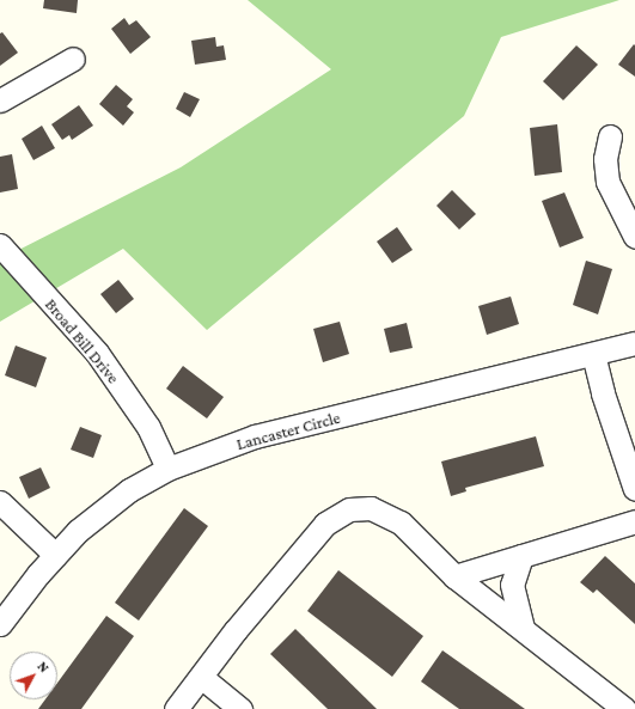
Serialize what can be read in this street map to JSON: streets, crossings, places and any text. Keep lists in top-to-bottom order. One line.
{"streets":{"street":["Broad Bill Drive","Lancaster Circle"]},"crossings":[["Broad Bill Drive","Lancaster Circle"]],"north":"top right"}
